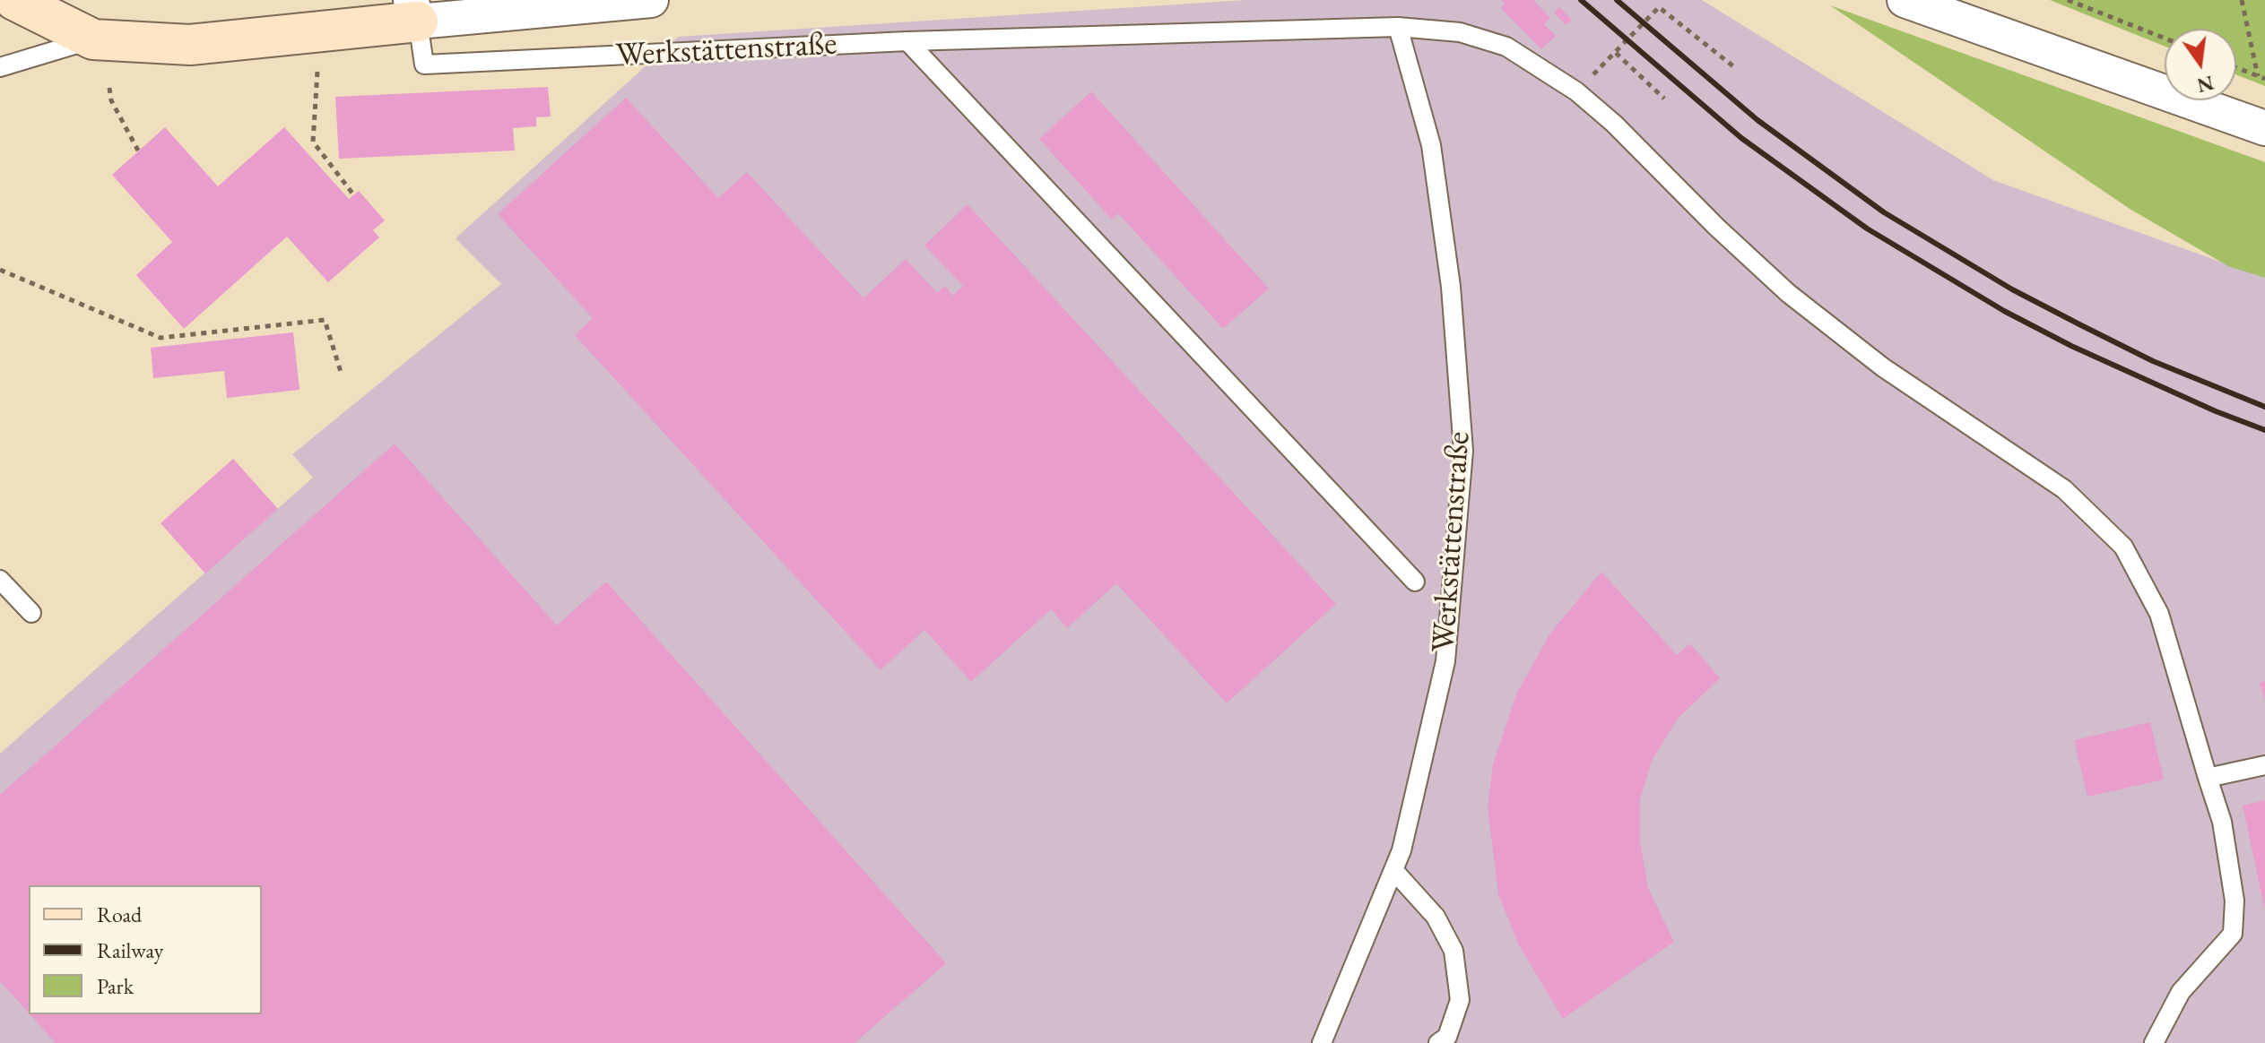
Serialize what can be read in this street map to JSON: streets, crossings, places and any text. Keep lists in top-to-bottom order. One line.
{"streets":{"lane":["Werkstättenstraße"]},"legend":["Road","Railway","Park"],"north":"bottom"}
